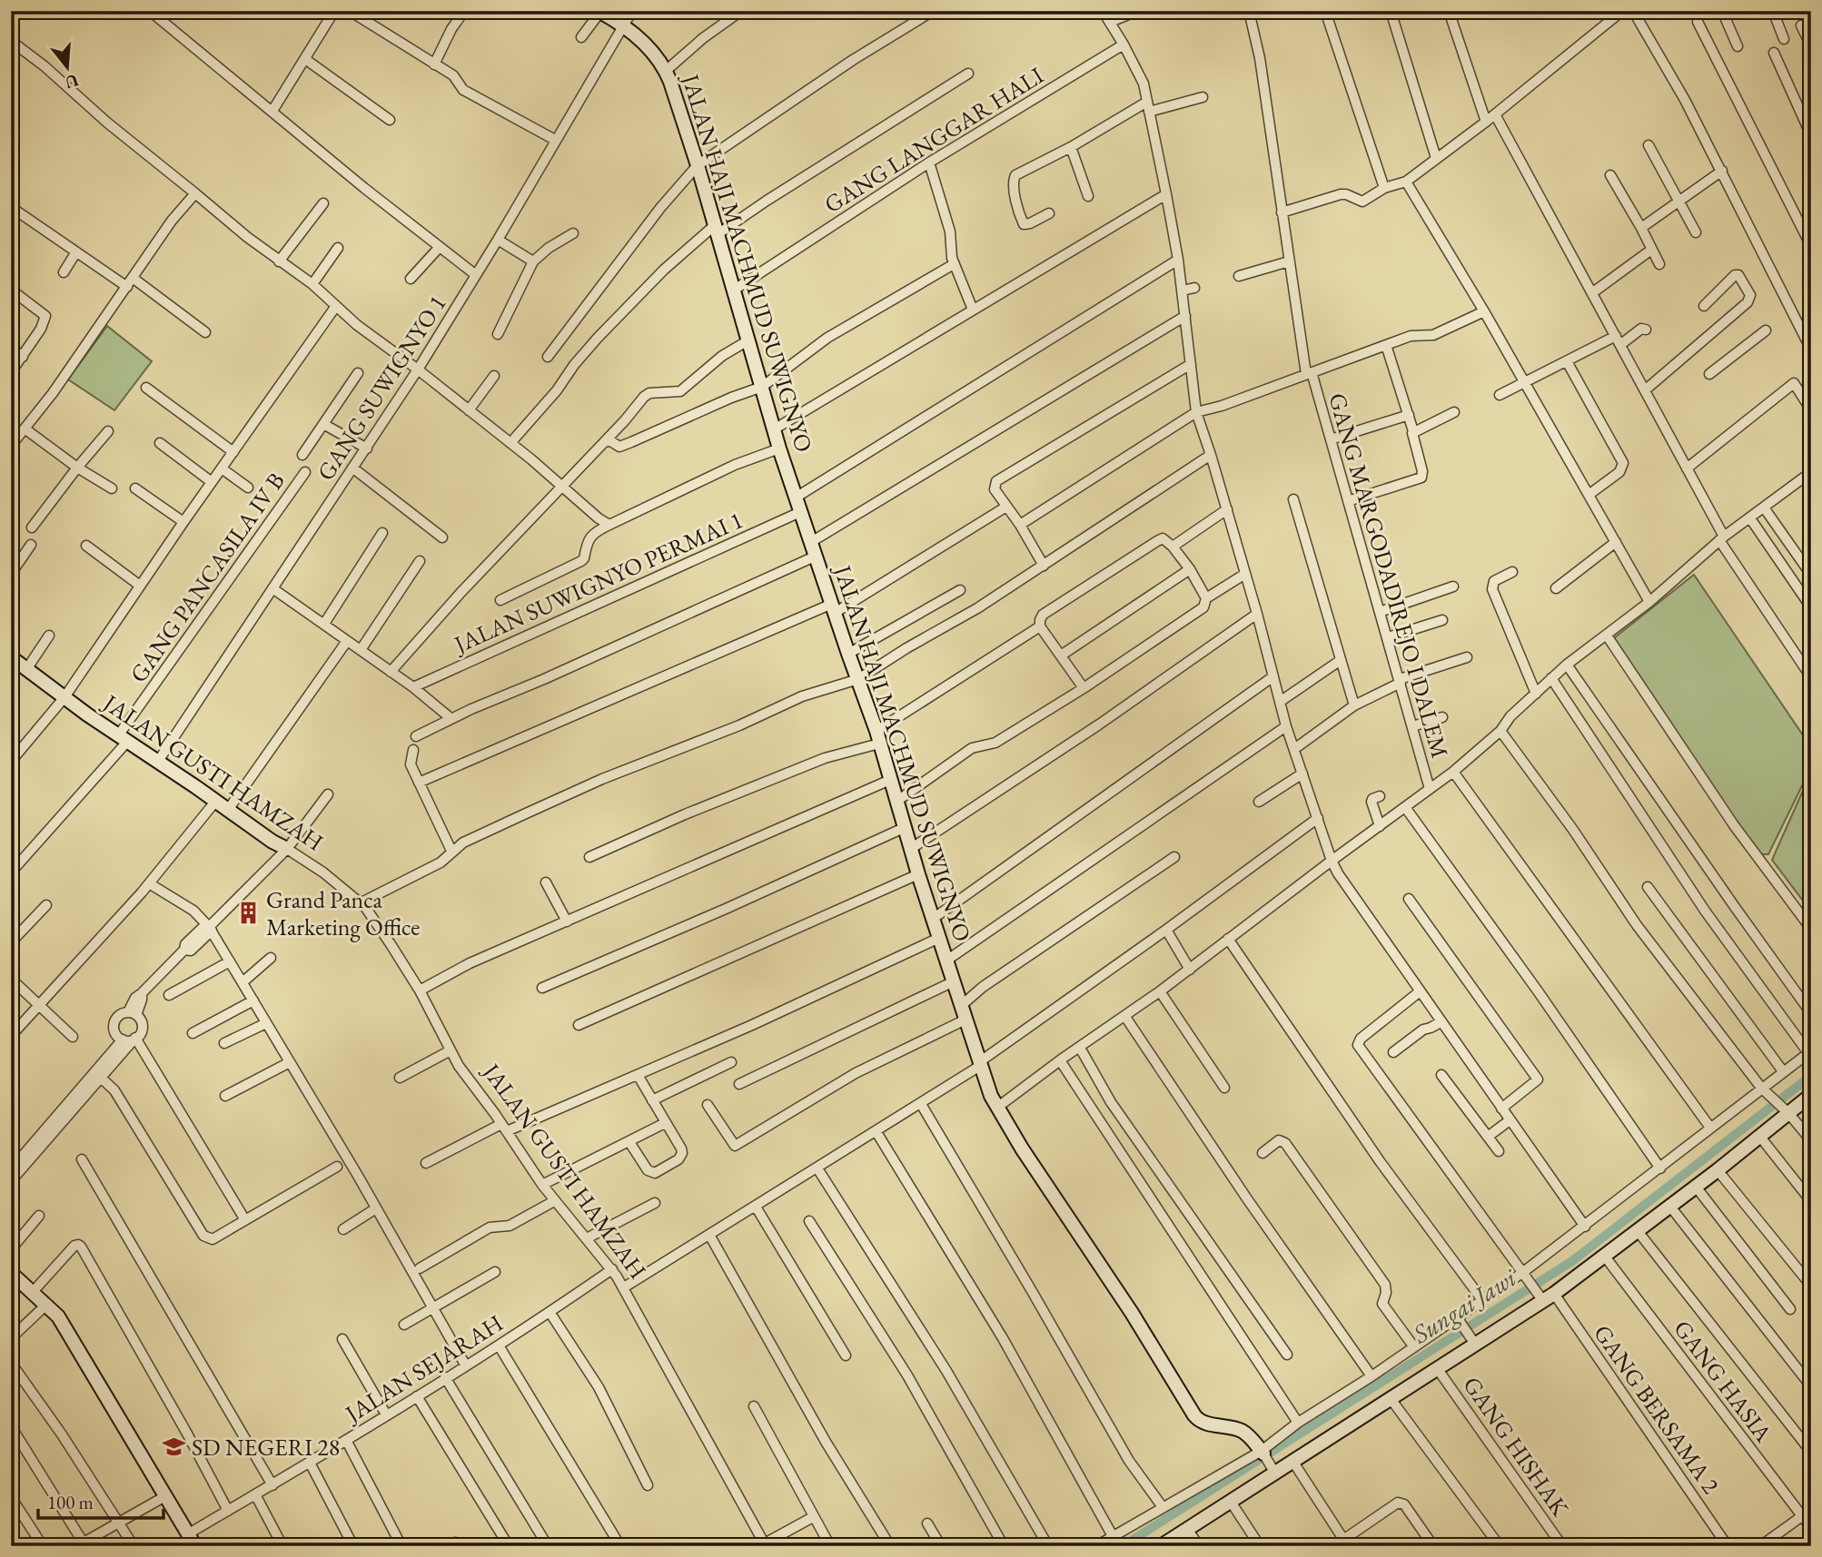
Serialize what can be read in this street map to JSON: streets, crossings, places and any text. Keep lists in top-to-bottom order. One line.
{"streets":{"street":["GANG LANGGAR HALI","JALAN HAJI MACHMUD SUWIGNYO","GANG SUWIGNYO 1","GANG MARGODADIREJO I DALEM","GANG PANCASILA IV B","JALAN SUWIGNYO PERMAI 1","JALAN GUSTI HAMZAH","JALAN SEJARAH","GANG HASIA","GANG BERSAMA 2","GANG HISHAK"]},"crossings":[["GANG LANGGAR HALI","JALAN HAJI MACHMUD SUWIGNYO"],["JALAN HAJI MACHMUD SUWIGNYO","GANG SUWIGNYO 1"],["JALAN HAJI MACHMUD SUWIGNYO","JALAN SUWIGNYO PERMAI 1"],["GANG SUWIGNYO 1","JALAN GUSTI HAMZAH"],["GANG PANCASILA IV B","JALAN GUSTI HAMZAH"],["JALAN GUSTI HAMZAH","JALAN SEJARAH"]],"water":["Sungai Jawi"],"places":{"building":["Grand Panca Marketing Office"],"school or university":["SD NEGERI 28"]},"scale_bar":"100 m","north":"bottom"}
